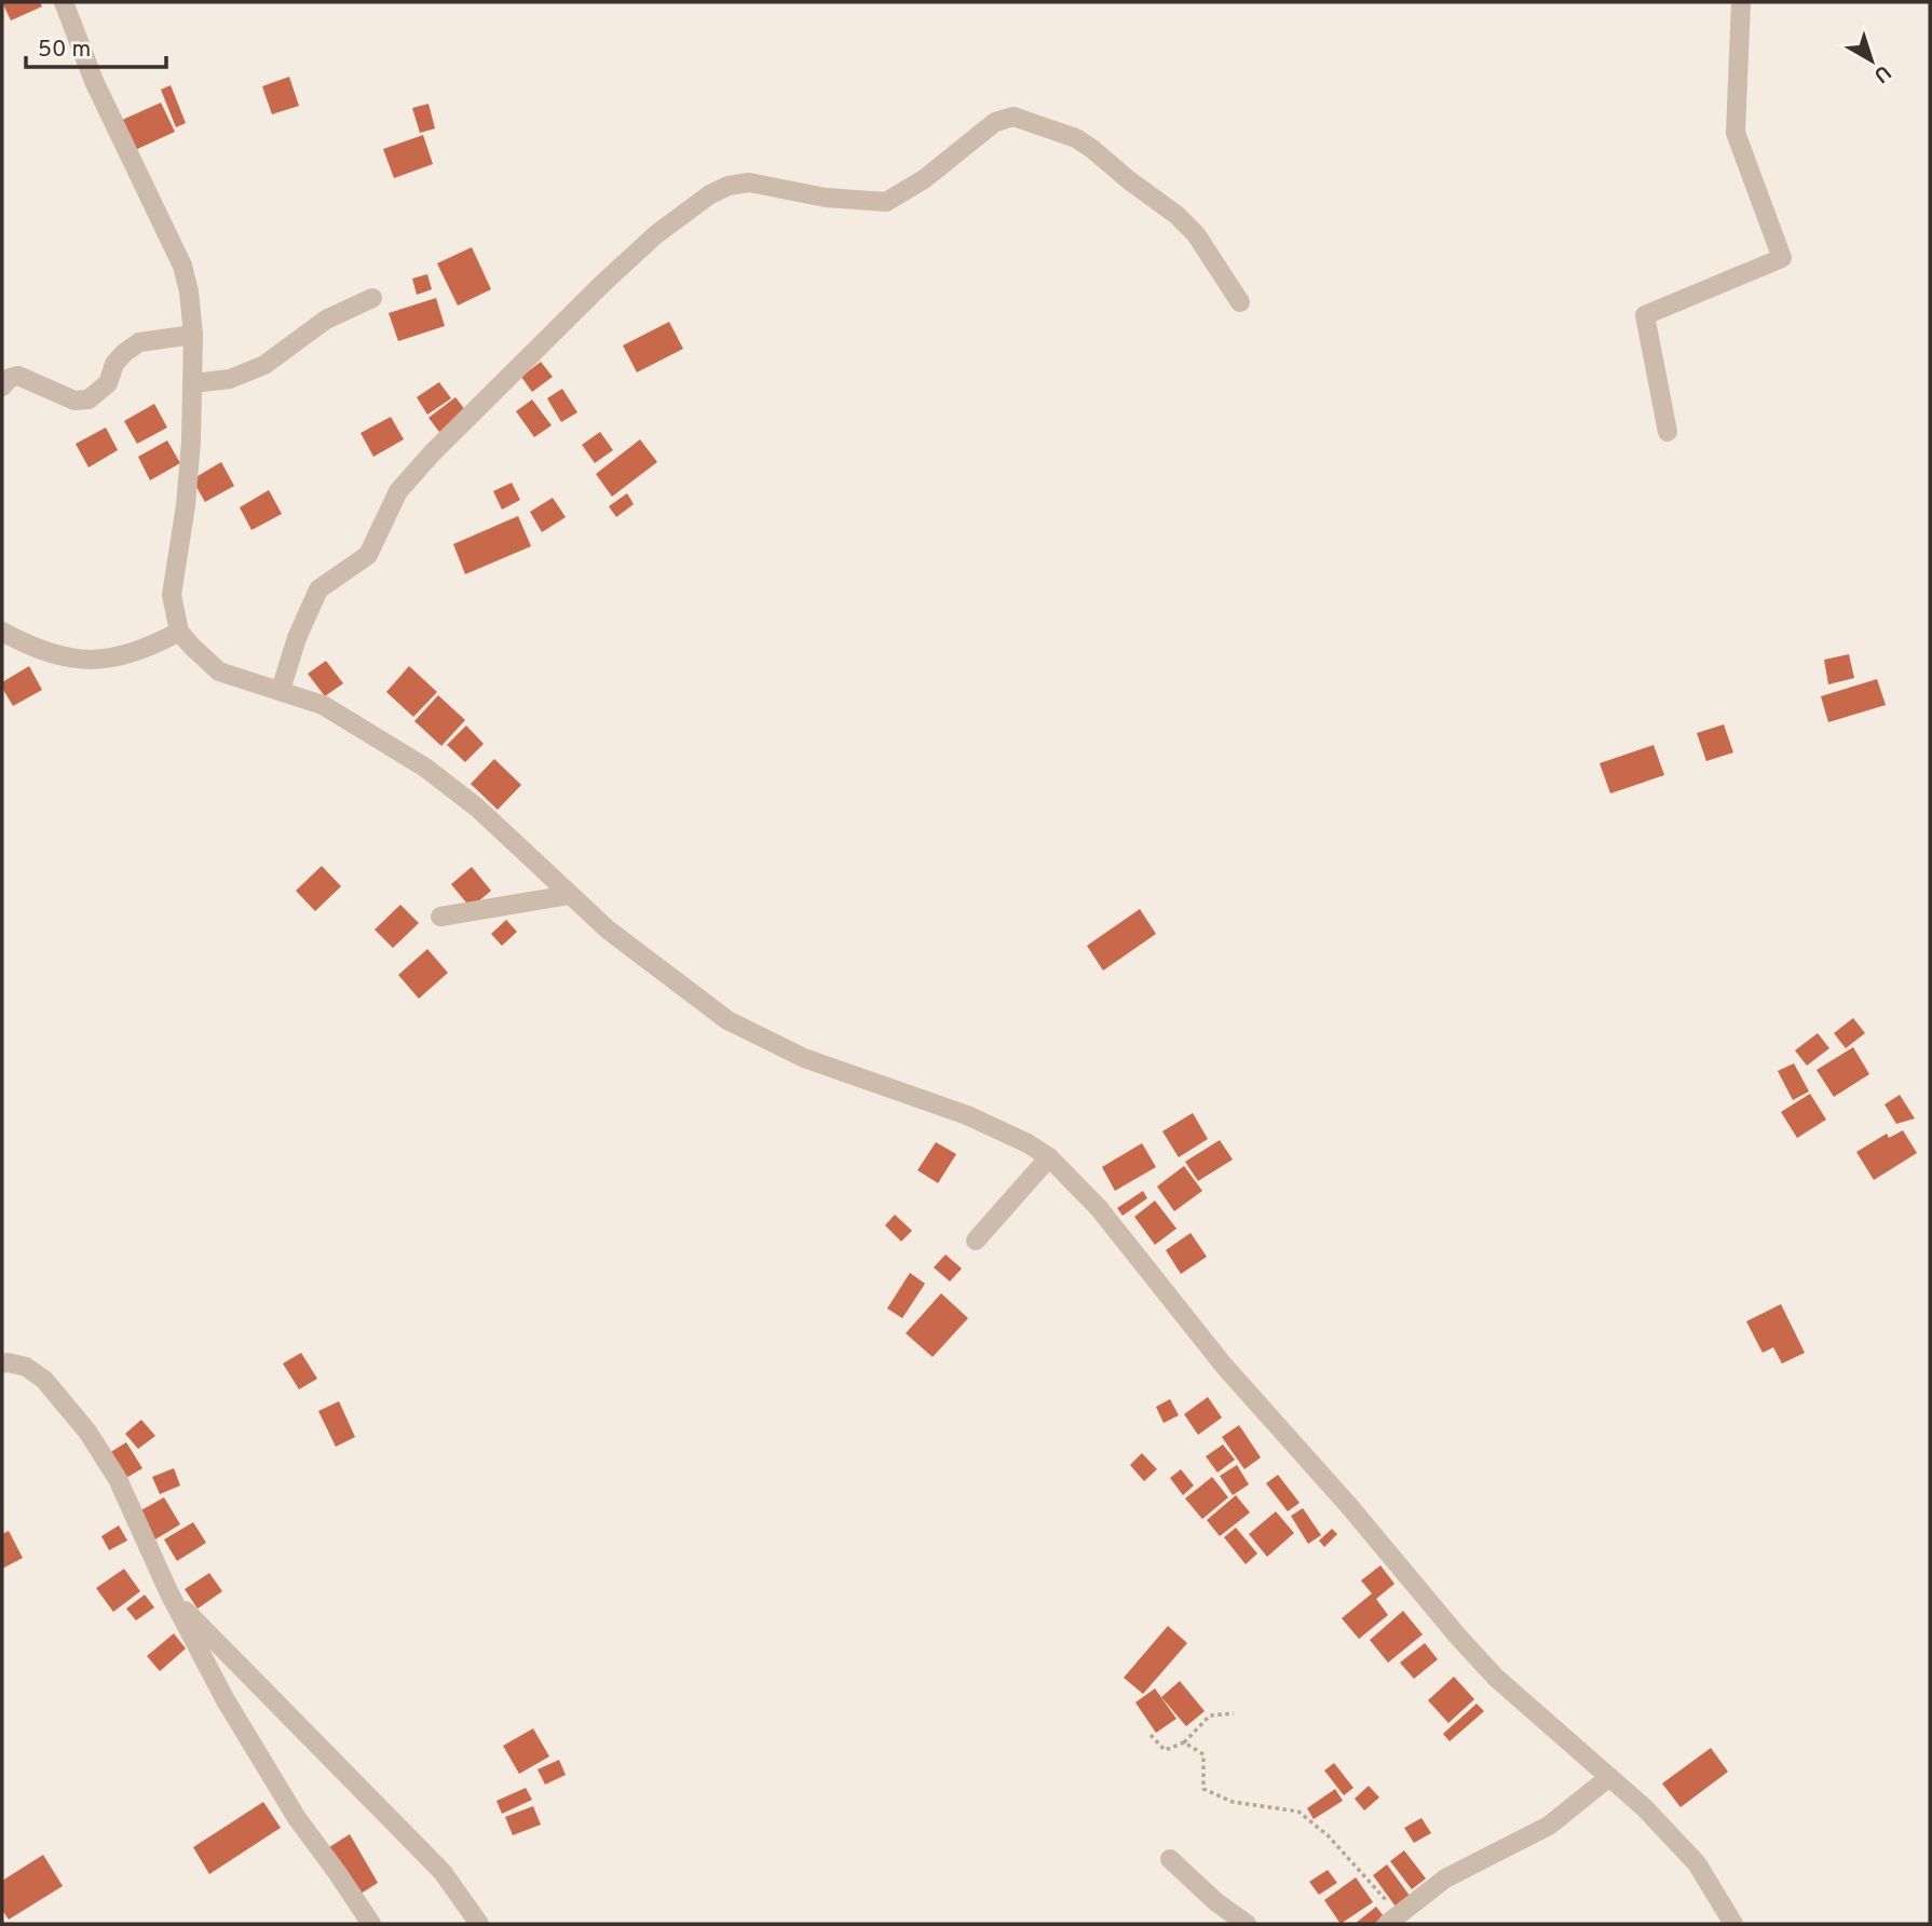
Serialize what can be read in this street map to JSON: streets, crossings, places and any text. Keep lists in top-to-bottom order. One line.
{"scale_bar":"50 m","north":"bottom right"}
